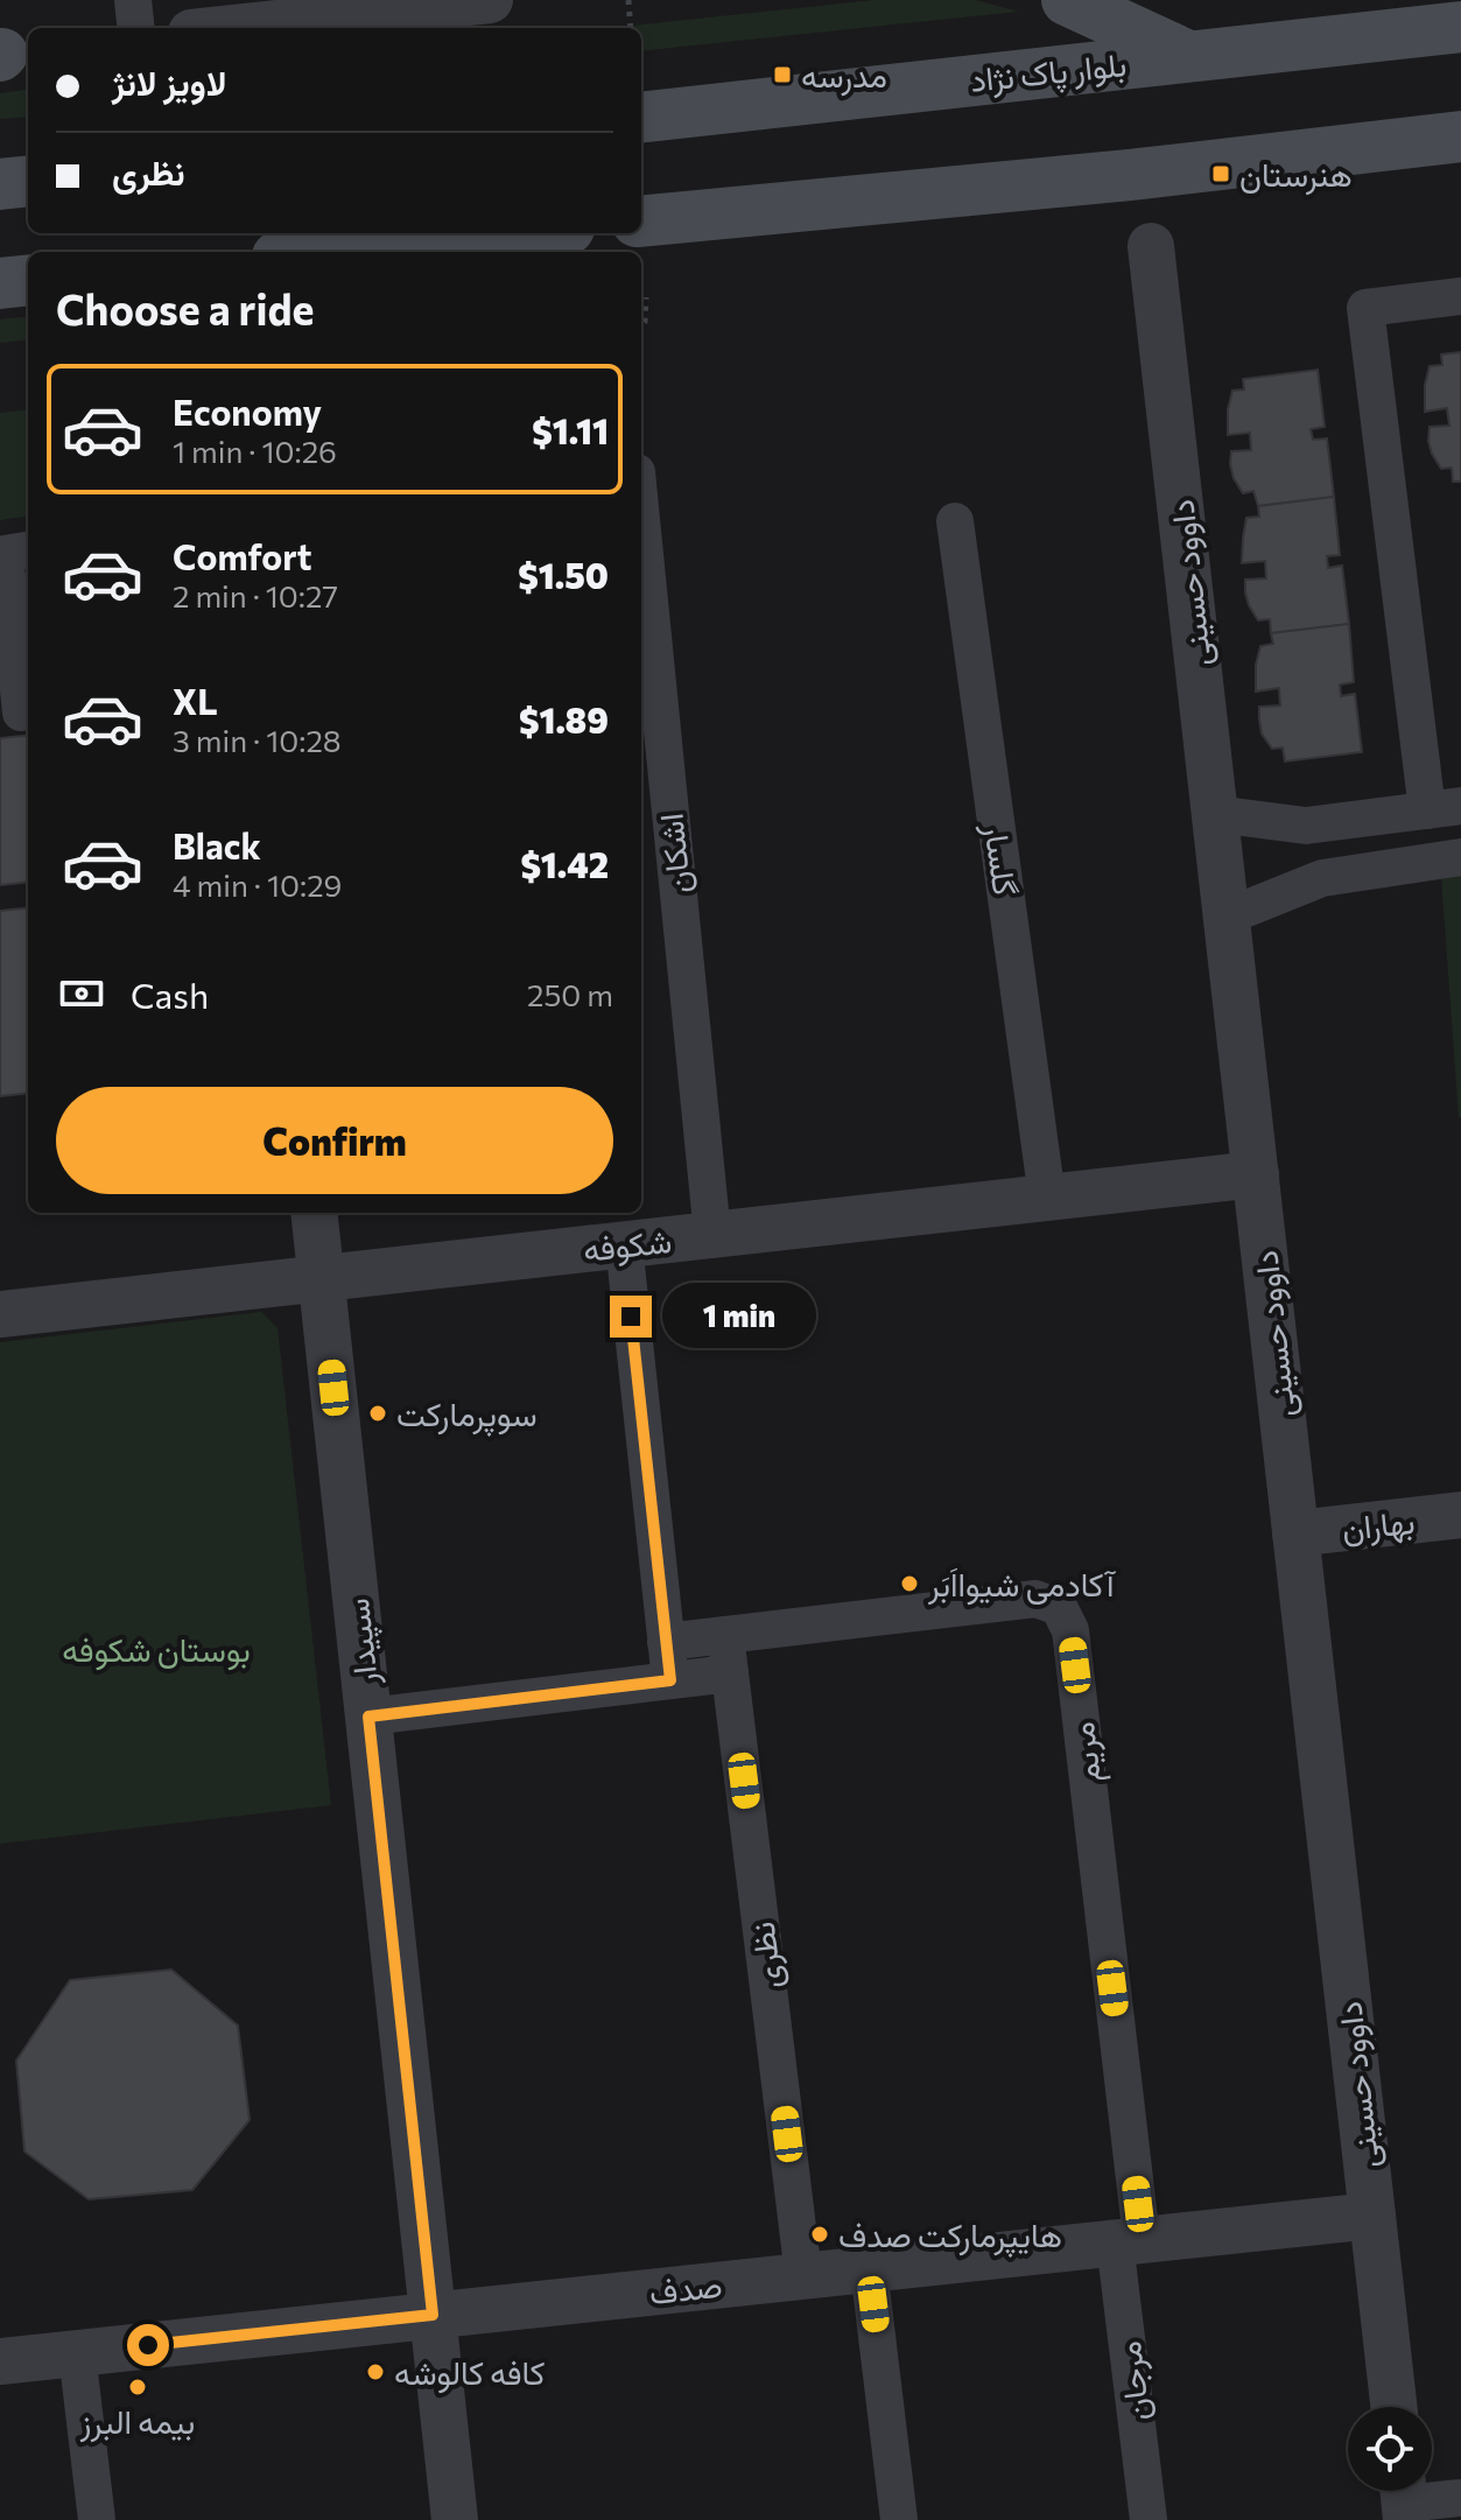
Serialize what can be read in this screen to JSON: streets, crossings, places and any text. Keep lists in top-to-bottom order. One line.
{"streets":{"main road":["بلوار پاک نژاد"],"street":["داوود حسینی","اشکان","گلسار","شکوفه","بهاران","سپیدار","مریم","نظری","صدف","مرجان"]},"crossings":[["داوود حسینی","شکوفه"],["داوود حسینی","بهاران"],["داوود حسینی","صدف"],["اشکان","شکوفه"],["گلسار","شکوفه"],["شکوفه","سپیدار"],["سپیدار","صدف"],["مریم","نظری"],["مریم","صدف"],["مریم","مرجان"],["نظری","صدف"],["صدف","مرجان"]],"parks":["بوستان شکوفه"],"places":{"transit":["مدرسه","هنرستان"],"other":["سوپرمارکت","آکادمی شیوااَبَر","هایپرمارکت صدف","کافه کالوشه","بیمه البرز"]},"page":{"banner":["لاويز لانژ","نظری"],"heading":"Choose a ride","list":[{"name":"Economy","note":"1 min · 10:26","value":"$1.11"},{"name":"Comfort","note":"2 min · 10:27","value":"$1.50"},{"name":"XL","note":"3 min · 10:28","value":"$1.89"},{"name":"Black","note":"4 min · 10:29","value":"$1.42"}],"pay":["Cash","250 m"],"buttons":"Confirm","bubble":"1 min"}}
